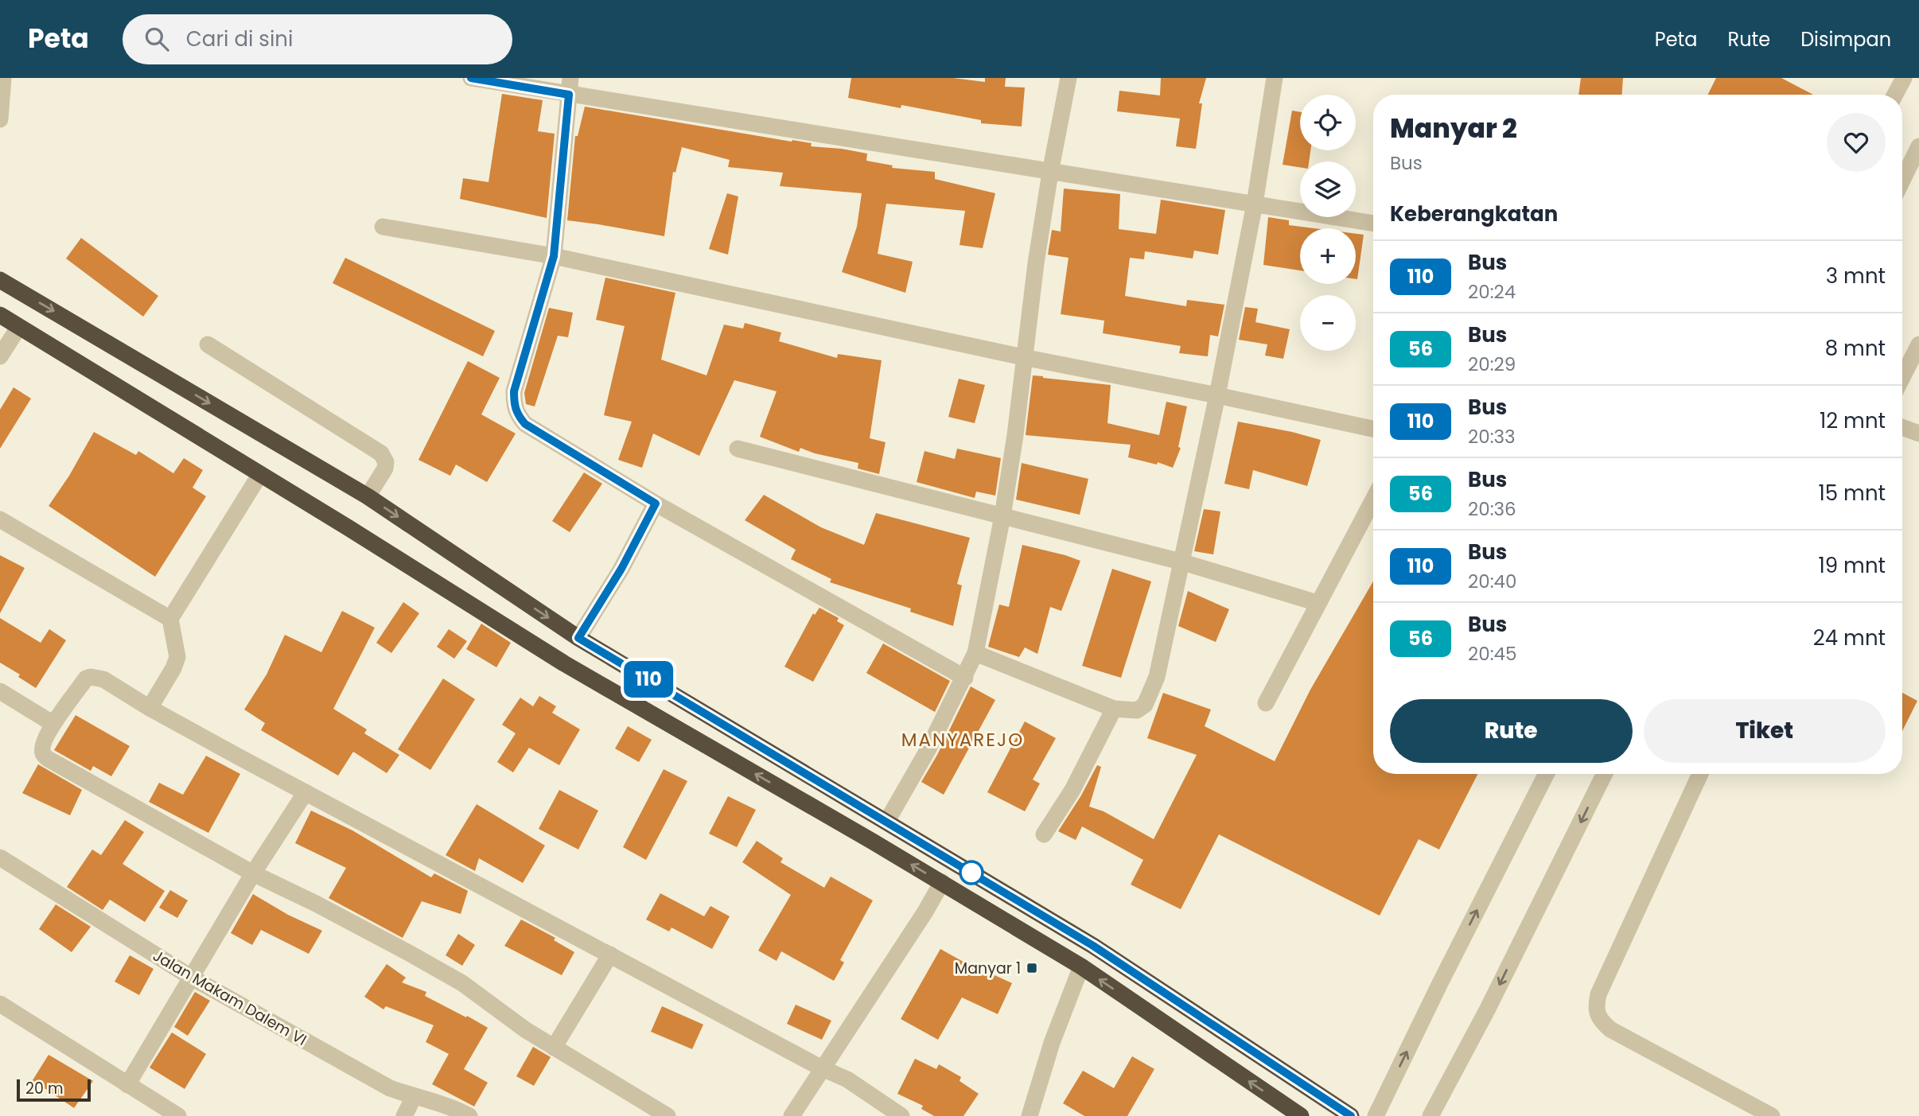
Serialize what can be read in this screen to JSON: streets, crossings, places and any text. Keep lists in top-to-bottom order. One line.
{"streets":{"street":["Jalan Makam Dalem VI"]},"districts":["MANYAREJO"],"places":{"transit":["Manyar 1"]},"lines":["bus line 110"],"scale_bar":"20 m","page":{"header":"Peta","search":"Cari di sini","nav":["Peta","Rute","Disimpan"],"on_map":"110","map_buttons":["+","−"],"heading":[["Manyar 2","Bus"],"Keberangkatan"],"list":[{"mark":"110","name":"Bus","note":"20:24","value":"3 mnt"},{"mark":"56","name":"Bus","note":"20:29","value":"8 mnt"},{"mark":"110","name":"Bus","note":"20:33","value":"12 mnt"},{"mark":"56","name":"Bus","note":"20:36","value":"15 mnt"},{"mark":"110","name":"Bus","note":"20:40","value":"19 mnt"},{"mark":"56","name":"Bus","note":"20:45","value":"24 mnt"}],"buttons":["Rute","Tiket"],"scale":"20 m"}}
